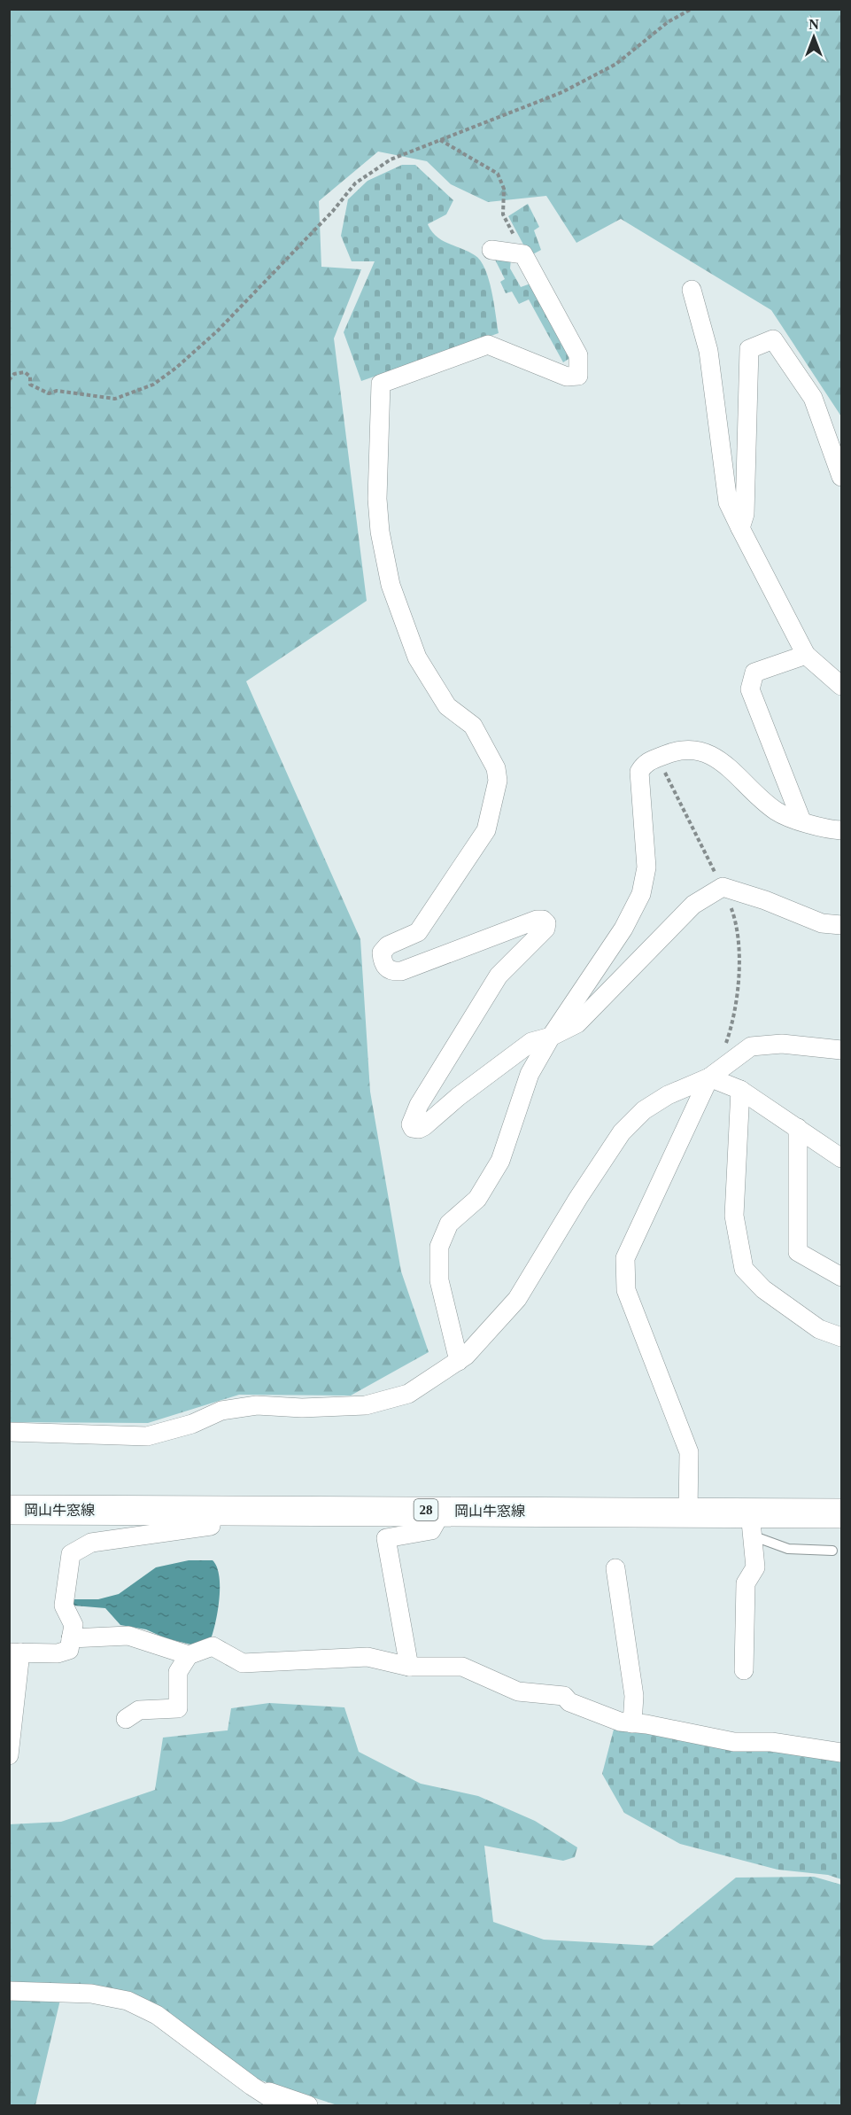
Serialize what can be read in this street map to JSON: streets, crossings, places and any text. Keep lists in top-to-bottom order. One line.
{"streets":{"main road":["岡山牛窓線","28"]},"north":"top"}
